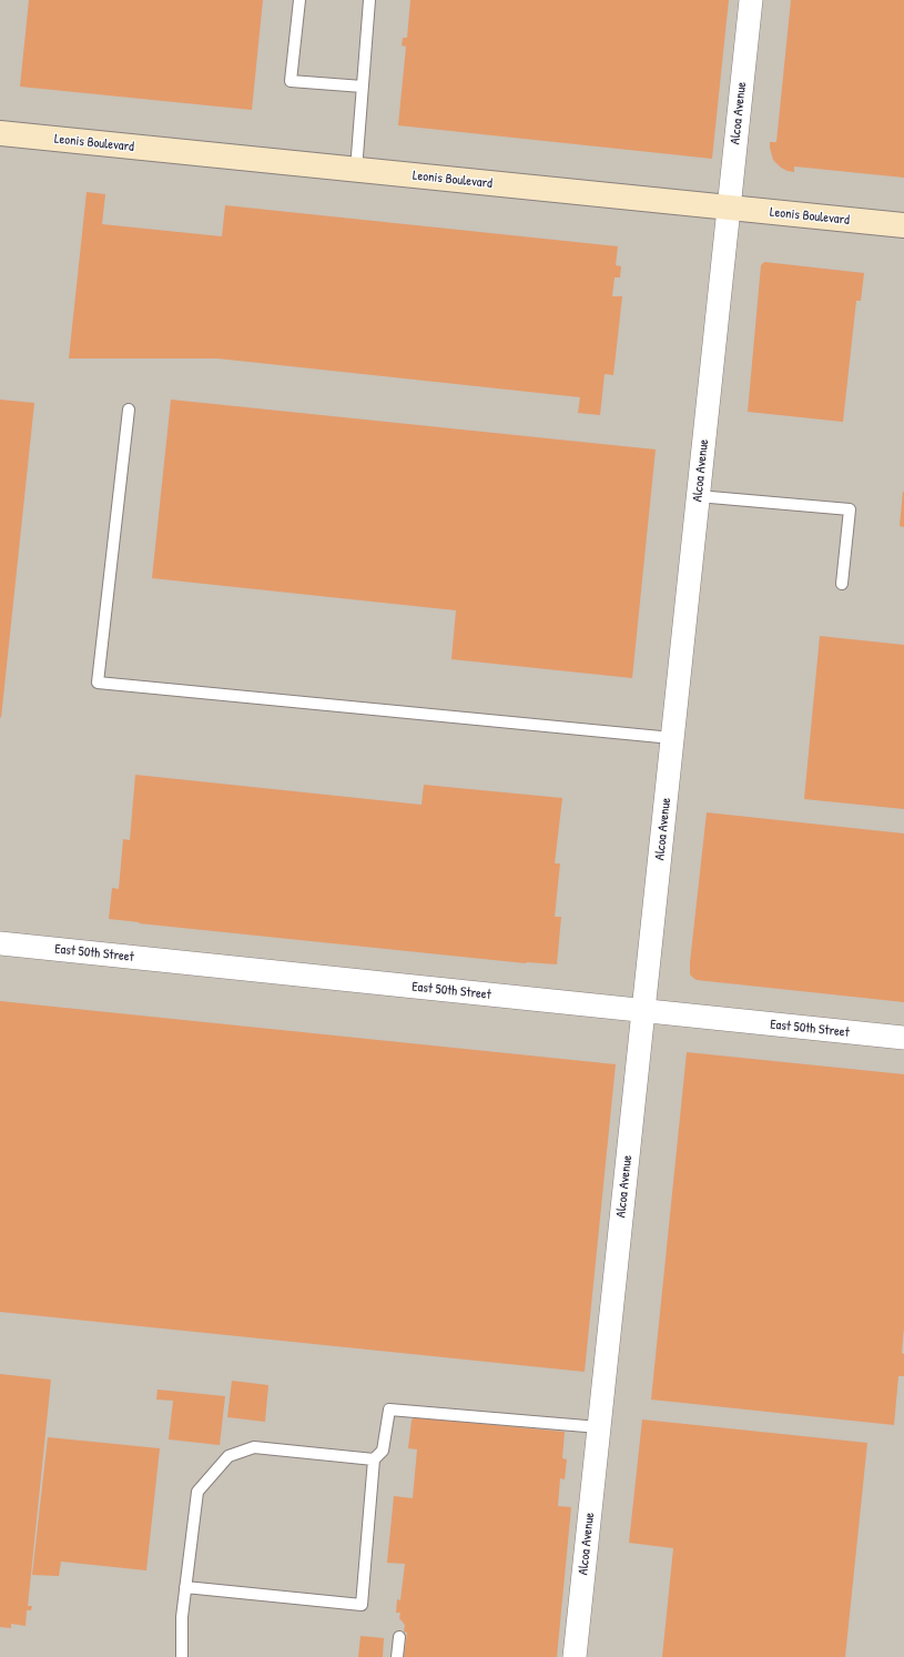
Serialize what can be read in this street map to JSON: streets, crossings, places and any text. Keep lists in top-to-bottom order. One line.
{"streets":{"main road":["Leonis Boulevard"],"street":["Alcoa Avenue","East 50th Street"]},"crossings":[["Alcoa Avenue","Leonis Boulevard"],["Alcoa Avenue","East 50th Street"]]}
